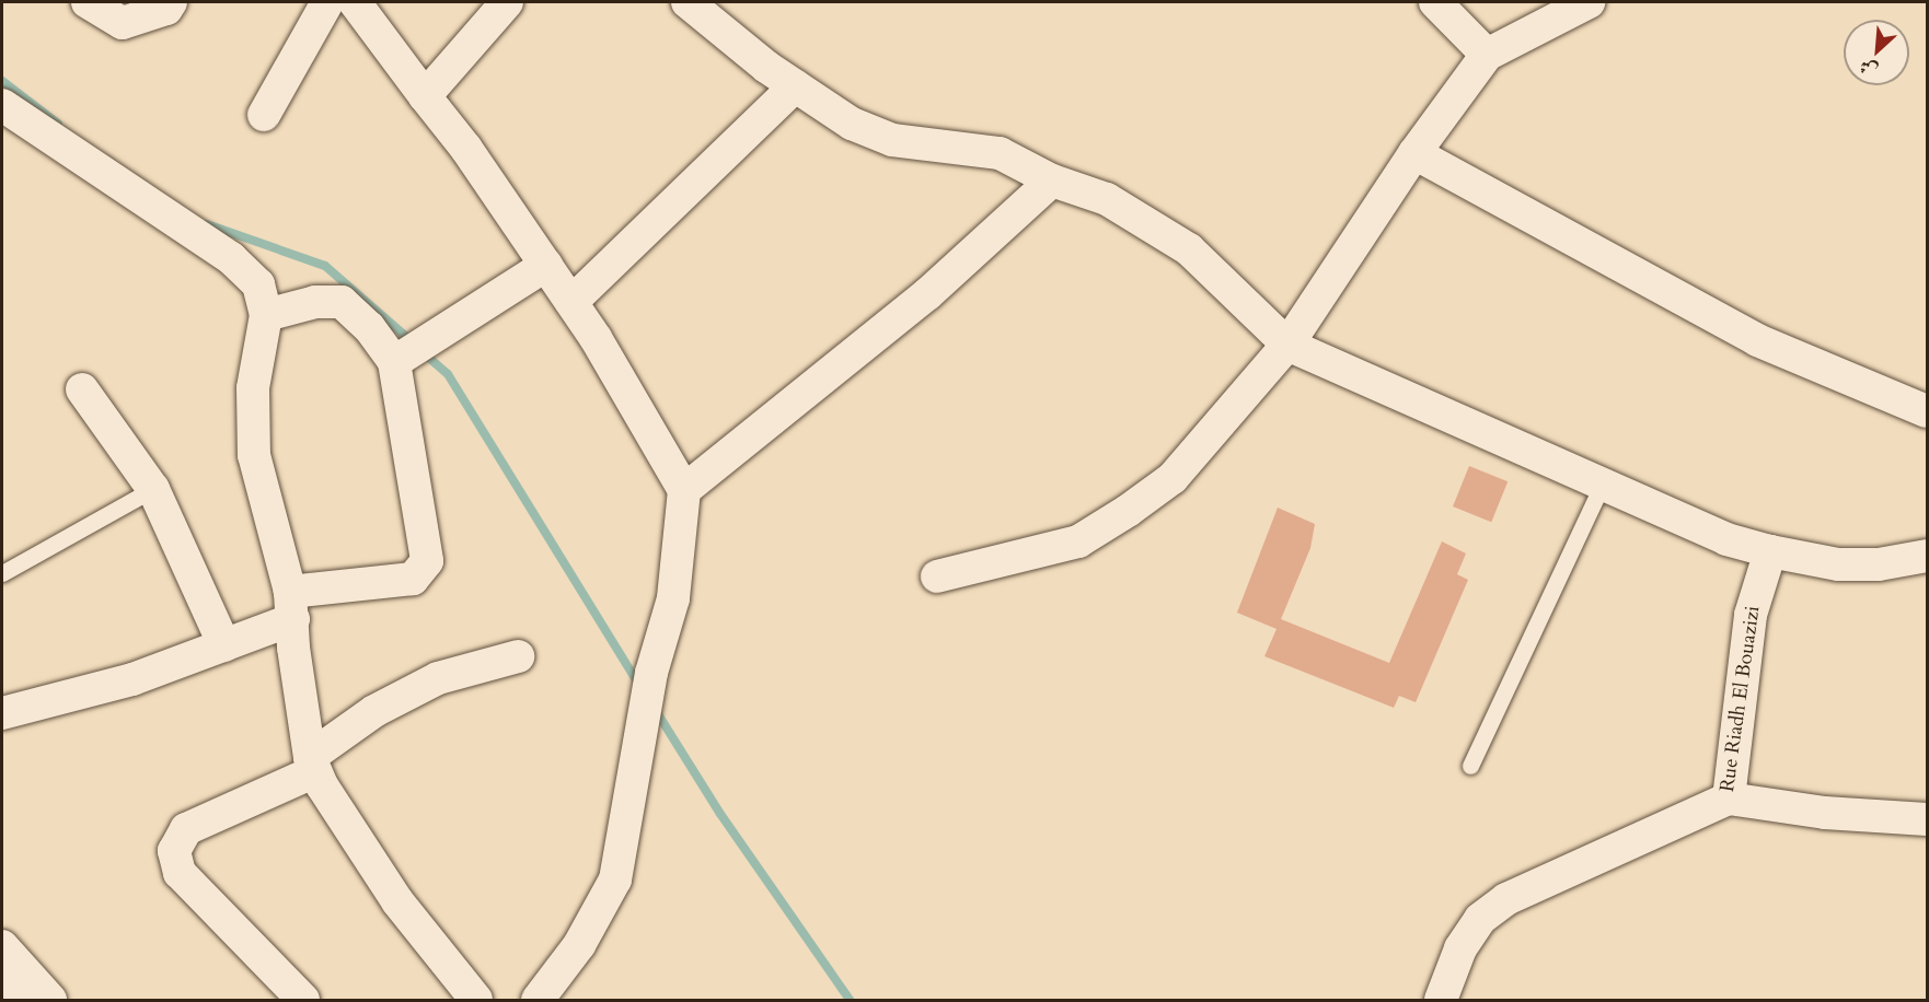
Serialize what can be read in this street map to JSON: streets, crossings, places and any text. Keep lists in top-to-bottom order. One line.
{"streets":{"street":["Rue Riadh El Bouazizi"]},"north":"bottom left"}
